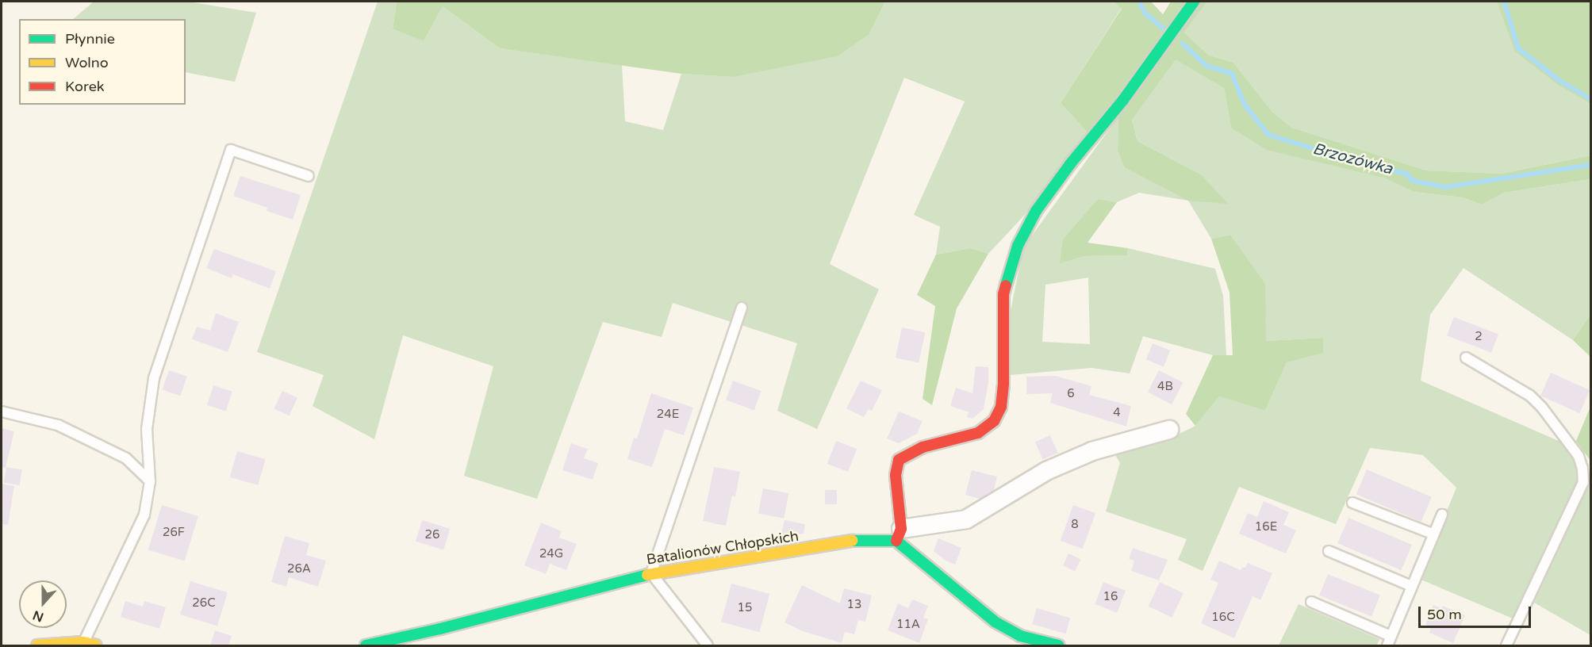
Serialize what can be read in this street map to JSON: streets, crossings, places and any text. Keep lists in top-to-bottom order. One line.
{"streets":{"street":["Batalionów Chłopskich"]},"water":["Brzozówka"],"house_numbers":["2","4B","6","4","24E","8","16E","26F","26","24G","26A","16","26C","13","15","16C","11A"],"legend":["Płynnie","Wolno","Korek"],"scale_bar":"50 m","north":"bottom"}
